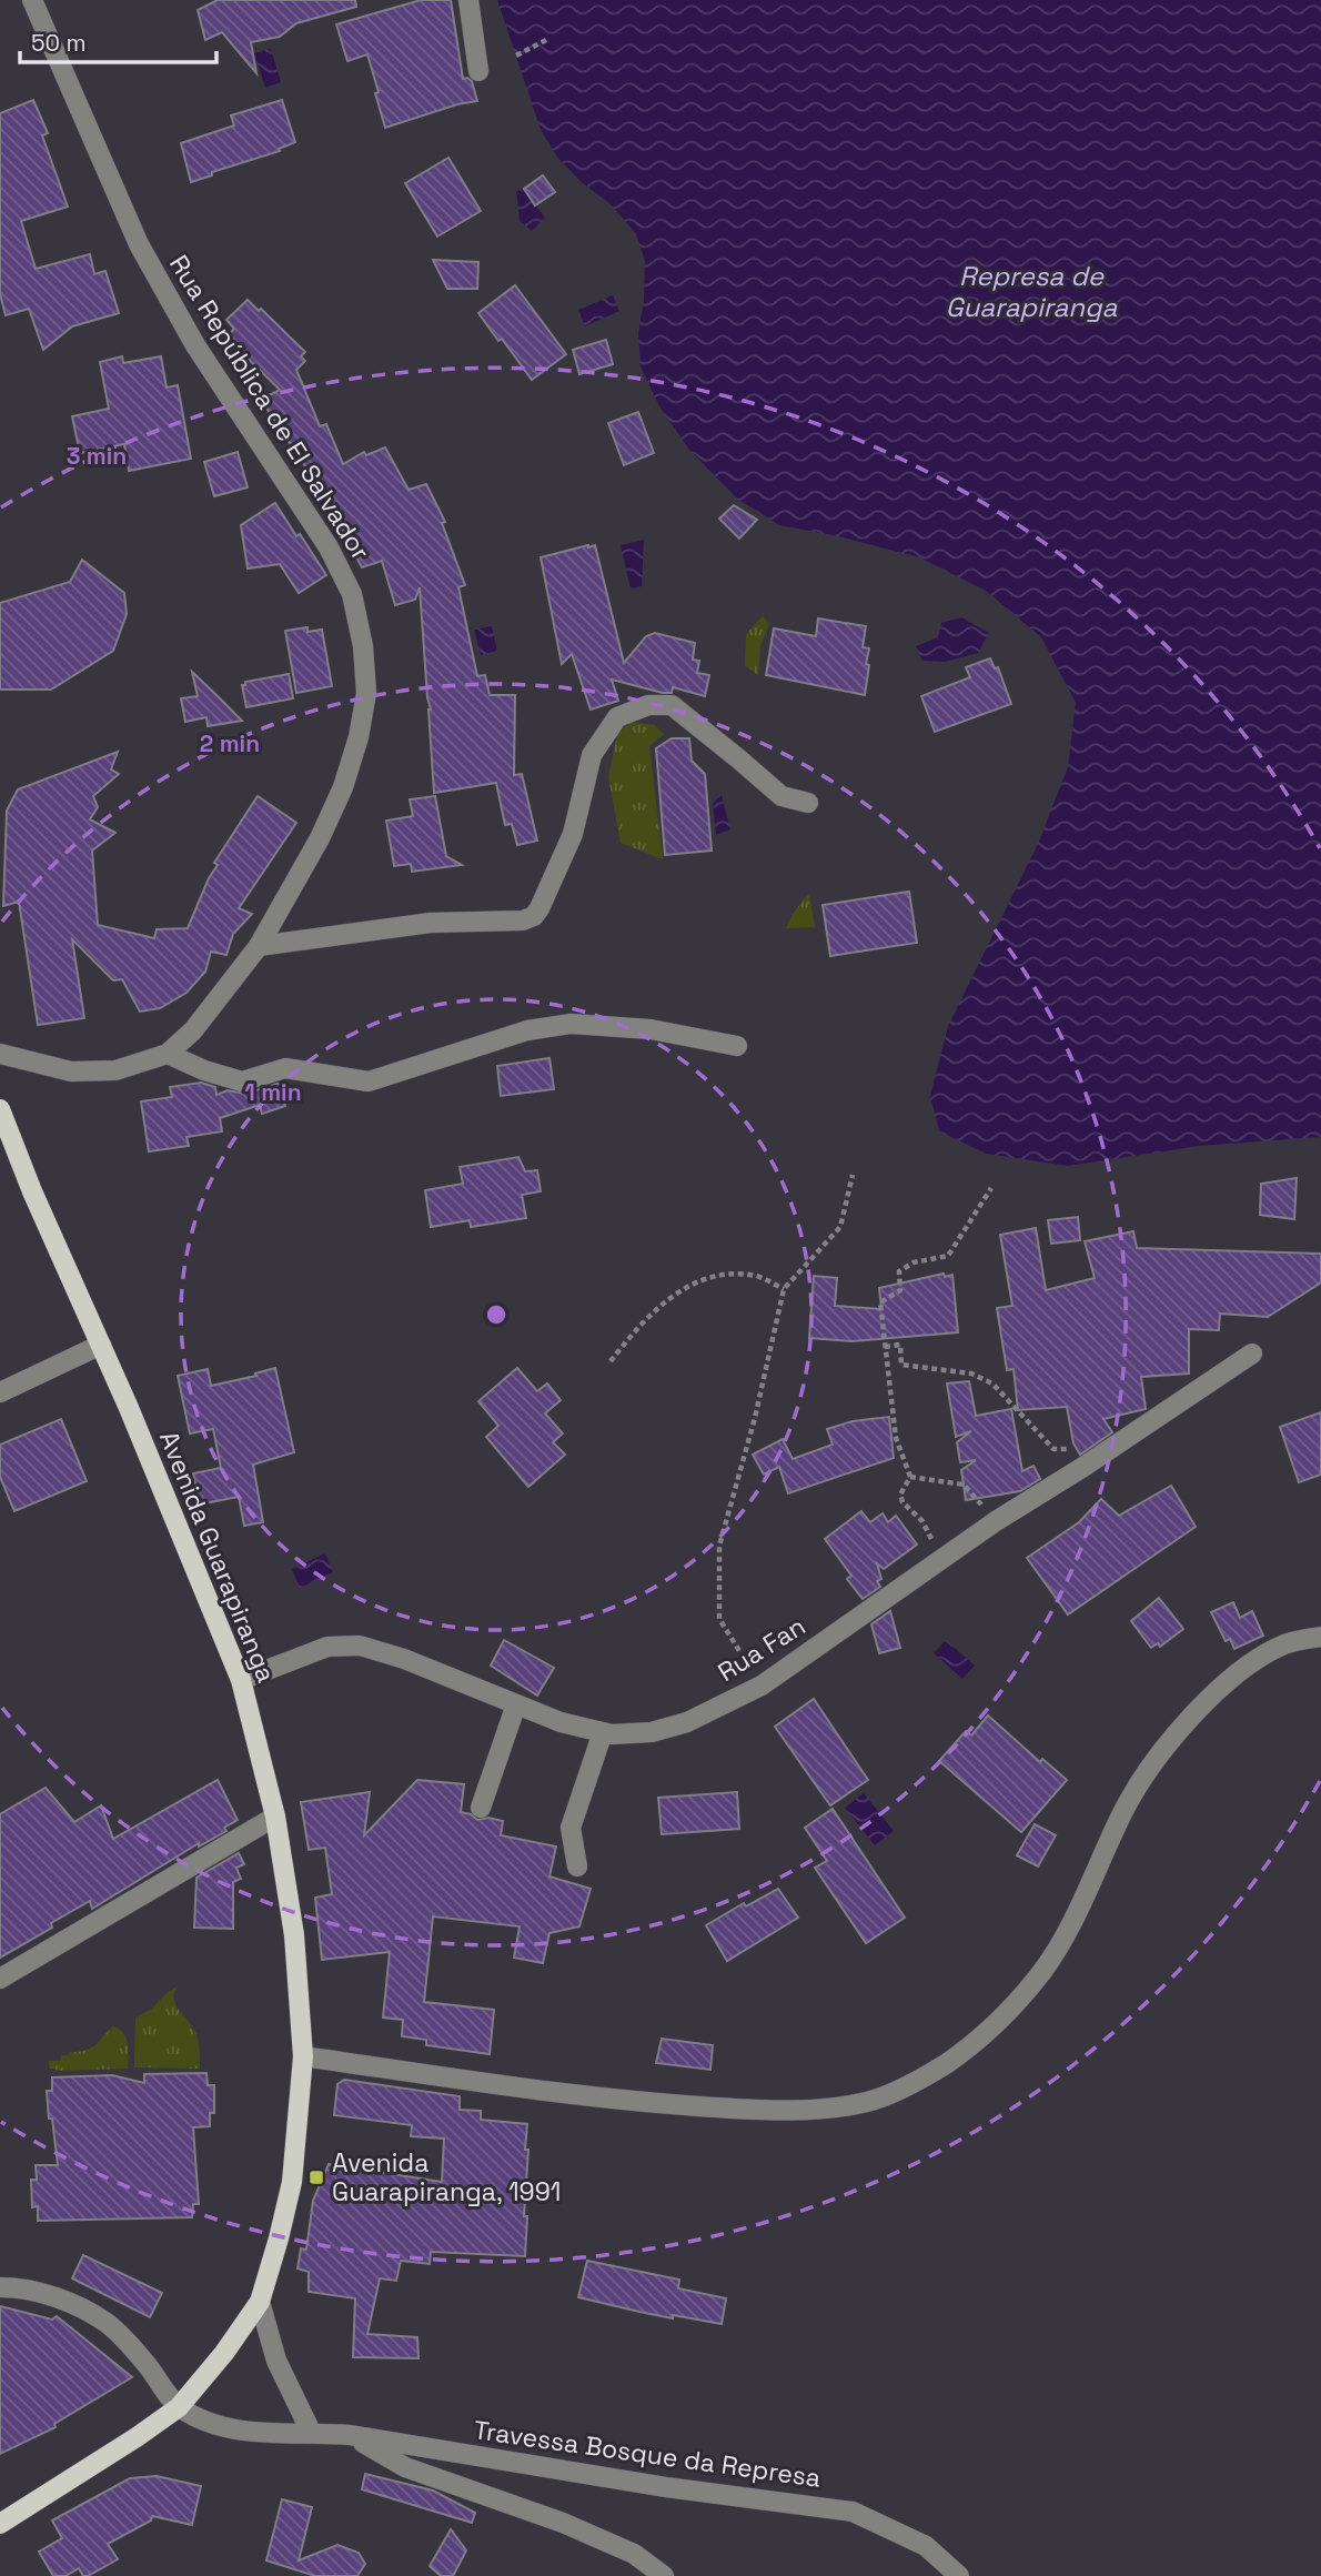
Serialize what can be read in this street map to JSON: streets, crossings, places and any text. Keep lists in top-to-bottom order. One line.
{"streets":{"main road":["Avenida Guarapiranga"],"street":["Rua República de El Salvador","Rua Fan","Travessa Bosque da Represa"]},"crossings":[["Avenida Guarapiranga","Rua Fan"],["Avenida Guarapiranga","Travessa Bosque da Represa"]],"water":["Represa de Guarapiranga"],"places":{"transit":["Avenida Guarapiranga, 1991"]},"scale_bar":"50 m","rings":["3 min","2 min","1 min"]}
